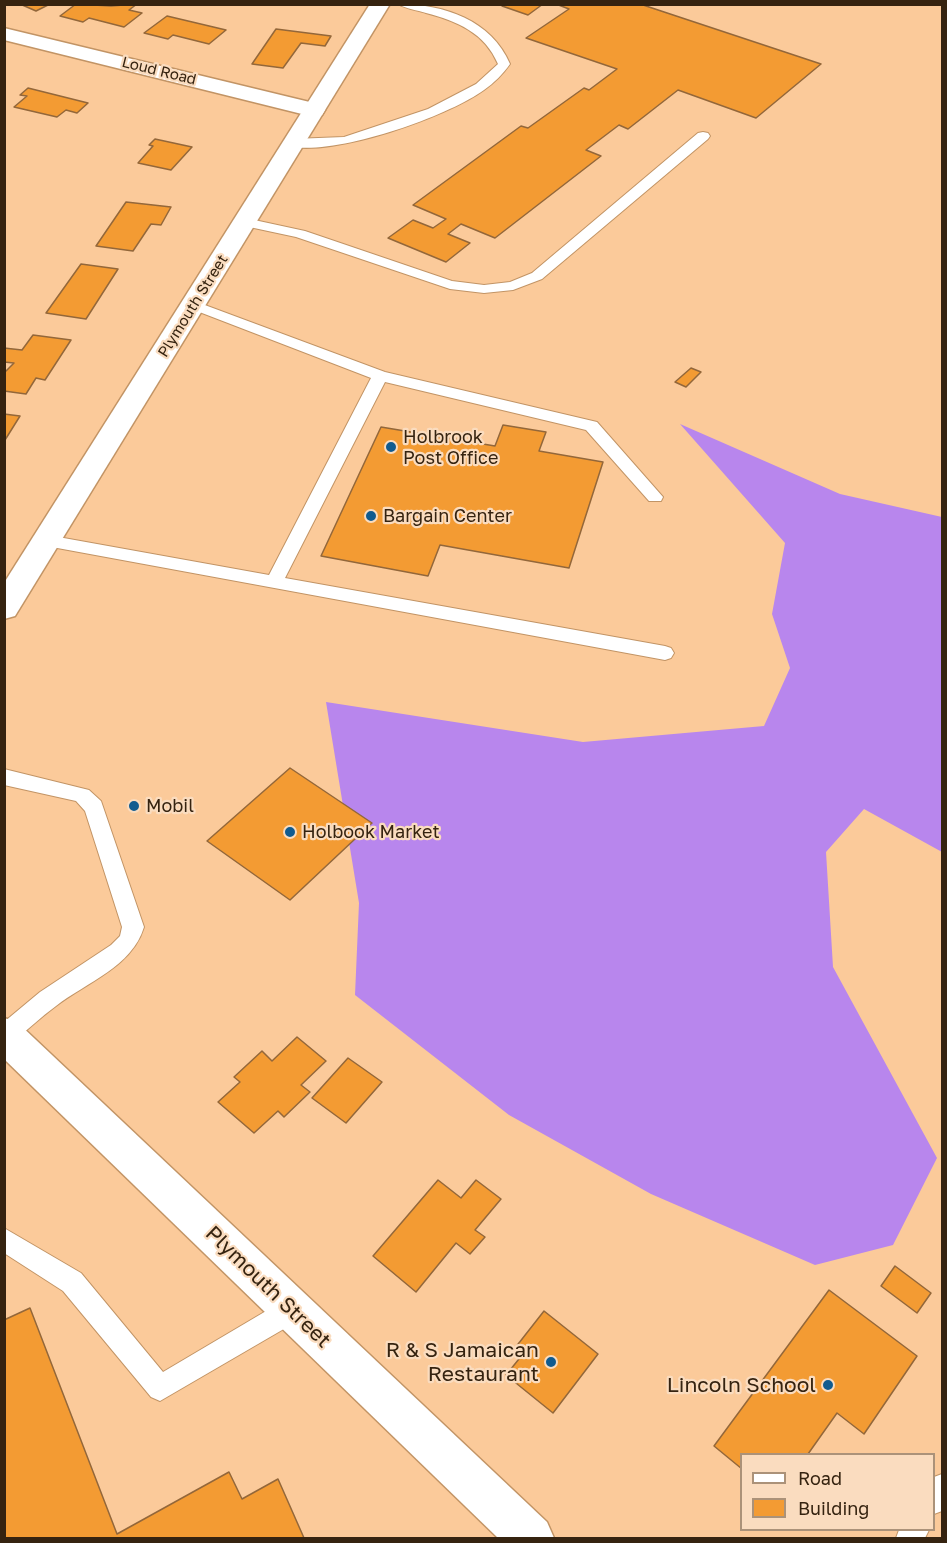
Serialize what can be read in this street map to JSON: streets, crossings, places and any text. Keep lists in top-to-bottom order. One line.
{"streets":{"street":["Loud Road","Plymouth Street"]},"crossings":[["Loud Road","Plymouth Street"]],"places":["Holbrook Post Office","Bargain Center","Mobil","Holbook Market","R & S Jamaican Restaurant","Lincoln School"],"legend":["Road","Building"]}
